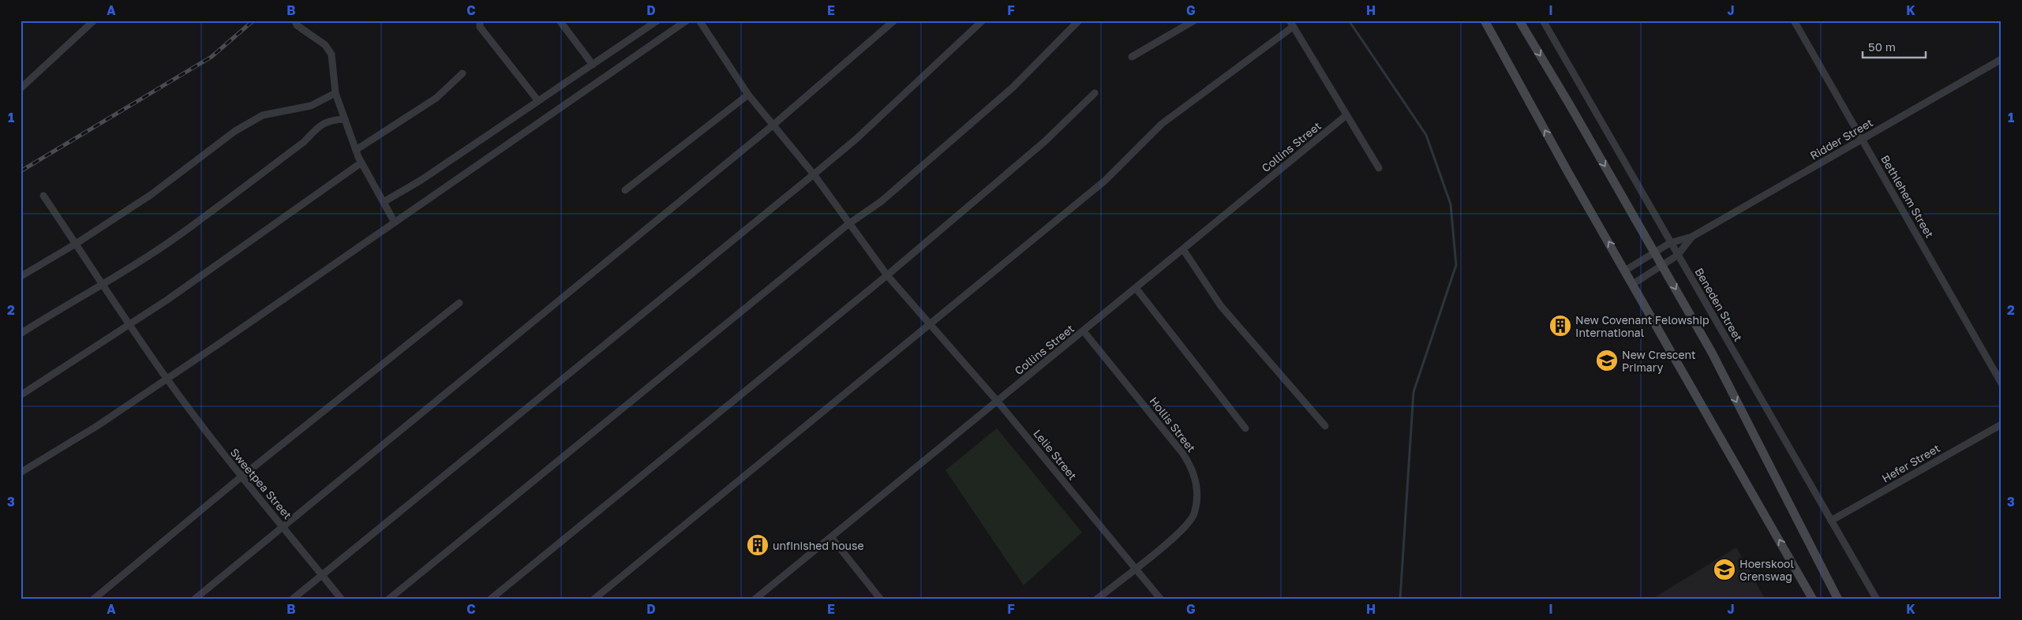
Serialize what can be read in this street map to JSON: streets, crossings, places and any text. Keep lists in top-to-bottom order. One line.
{"streets":{"street":["Ridder Street","Collins Street","Bethlehem Street","Beneden Street","Hollis Street","Lelie Street","Hefer Street","Sweetpea Street"]},"crossings":[["Ridder Street","Bethlehem Street"],["Ridder Street","Beneden Street"],["Collins Street","Hollis Street"],["Collins Street","Lelie Street"],["Beneden Street","Hefer Street"],["Hollis Street","Lelie Street"]],"places":{"building":["New Covenant Felowship International","unfinished house"],"school or university":["New Crescent Primary","Hoerskool Grenswag"]},"scale_bar":"50 m","grid":{"columns":["A","B","C","D","E","F","G","H","I","J","K"],"rows":["1","2","3"]}}
